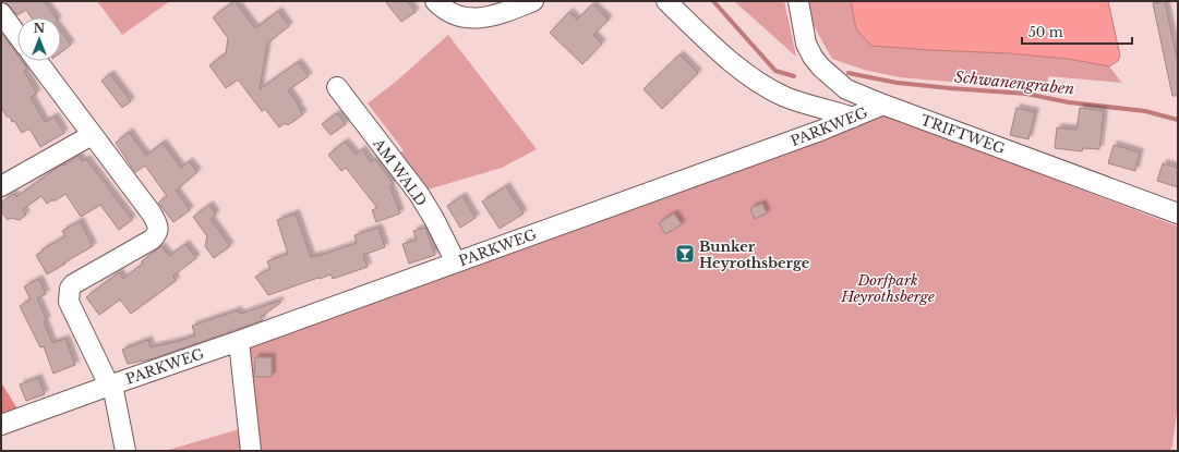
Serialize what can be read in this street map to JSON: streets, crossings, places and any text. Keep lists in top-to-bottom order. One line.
{"streets":{"street":["PARKWEG","TRIFTWEG","AM WALD"]},"crossings":[["PARKWEG","TRIFTWEG"],["PARKWEG","AM WALD"]],"water":["Schwanengraben"],"parks":["Dorfpark Heyrothsberge"],"places":{"bar":["Bunker Heyrothsberge"]},"scale_bar":"50 m","north":"top"}
